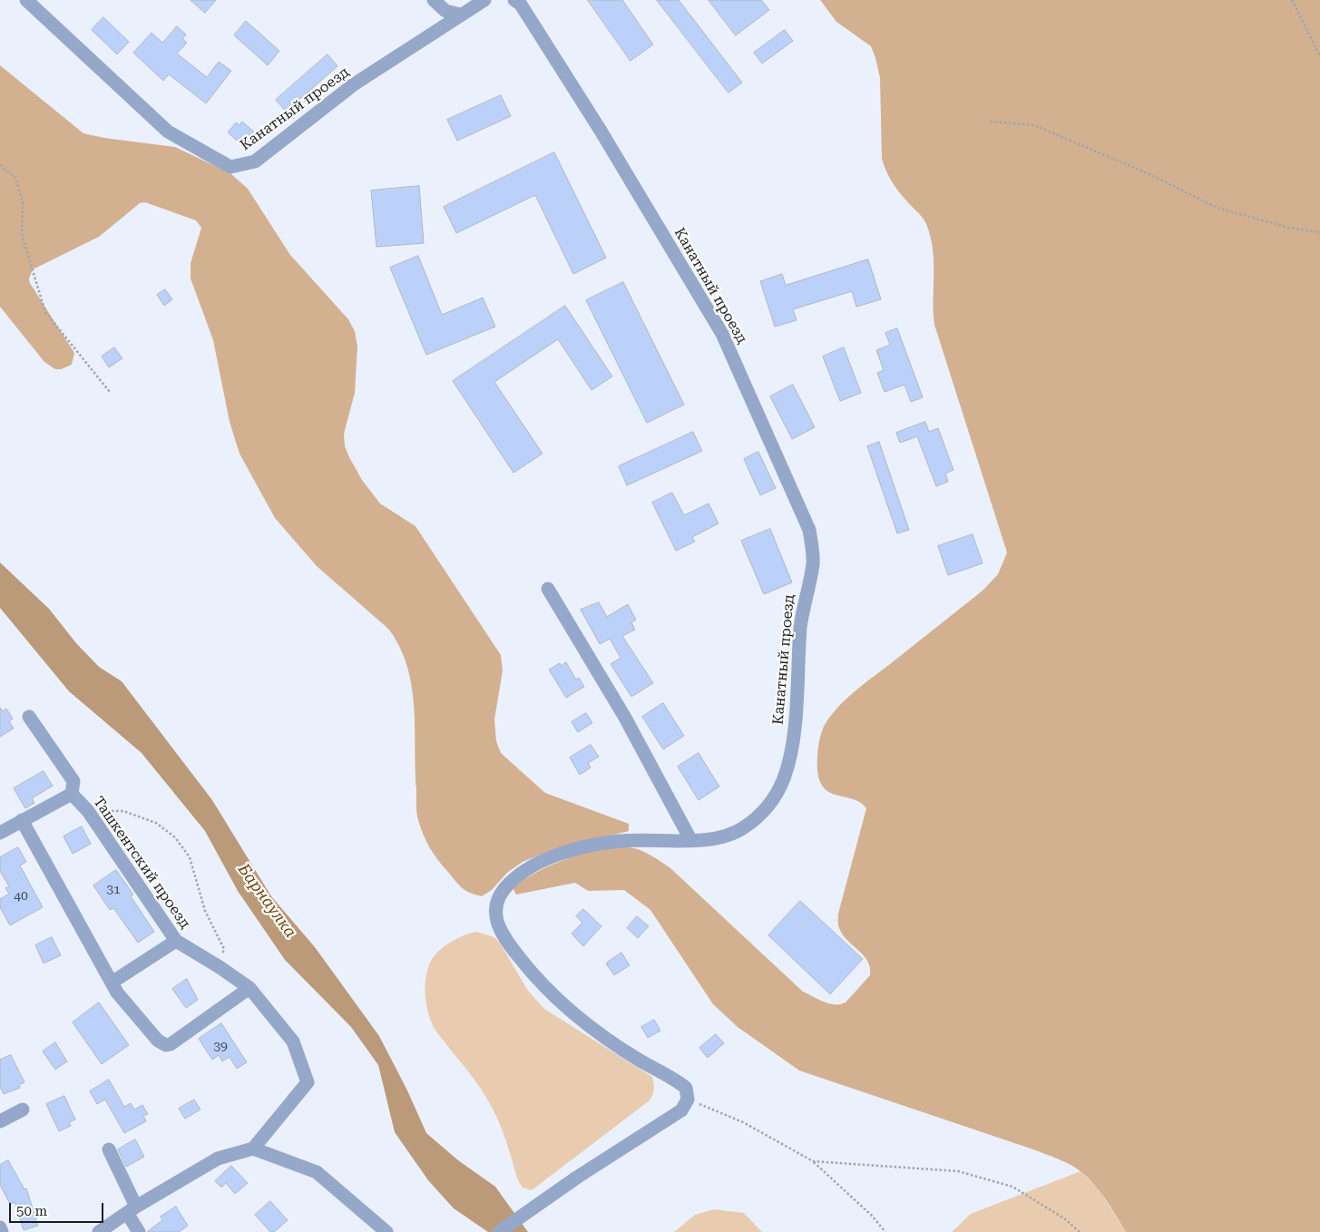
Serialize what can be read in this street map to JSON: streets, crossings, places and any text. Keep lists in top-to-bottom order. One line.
{"streets":{"street":["Канатный проезд","Ташкентский проезд"]},"water":["Барнаулка"],"house_numbers":["31","40","39"],"scale_bar":"50 m"}
